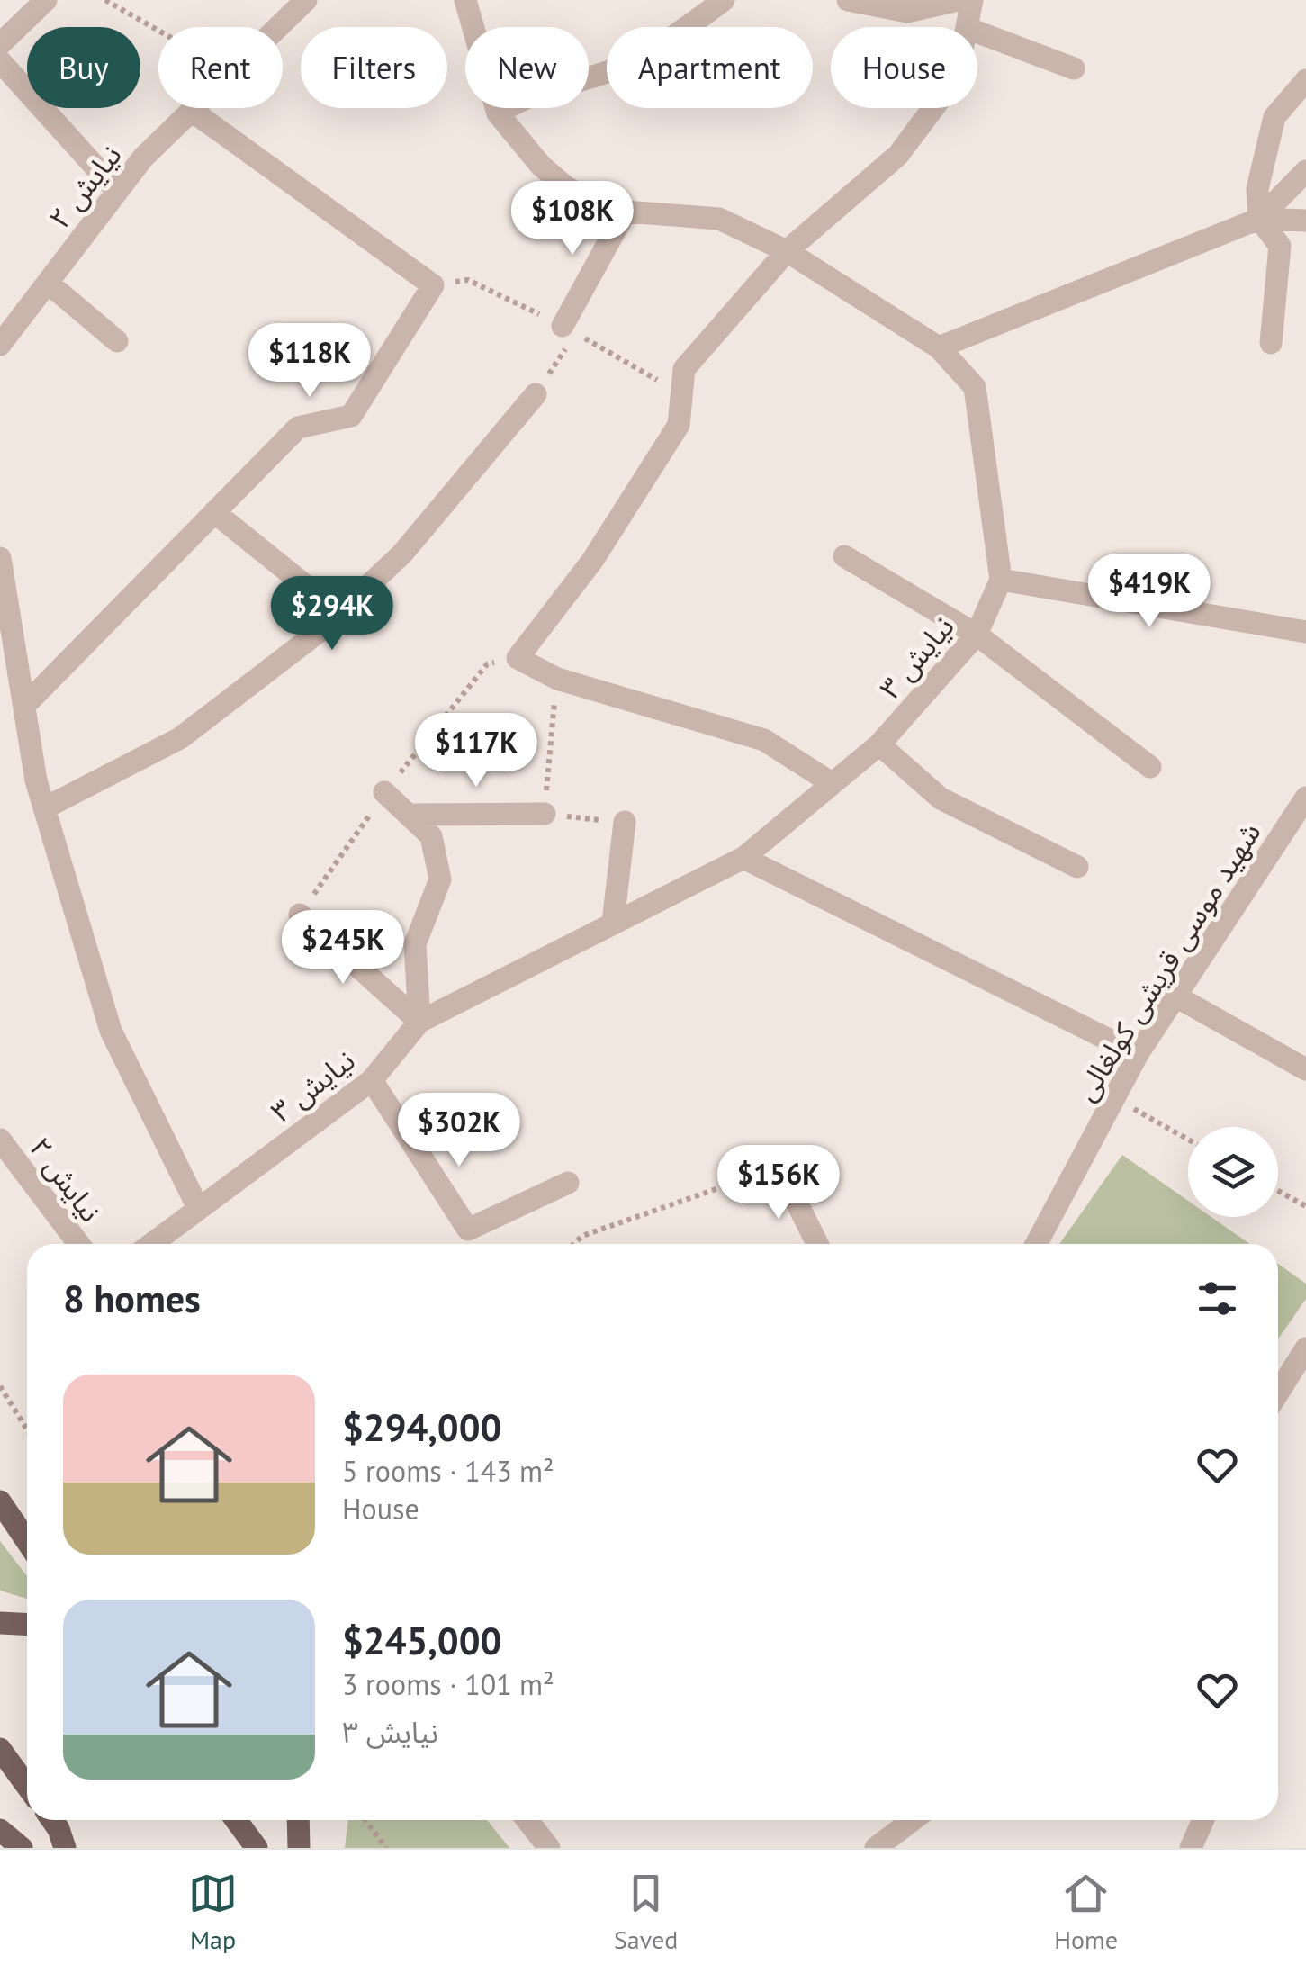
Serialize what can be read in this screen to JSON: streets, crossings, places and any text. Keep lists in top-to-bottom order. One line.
{"streets":{"street":["نیایش ۲","نیایش ۳","شهید موسی قریشی کولغالی"]},"page":{"chip":["Buy","Rent","Filters","New","Apartment","House"],"price":["$108K","$118K","$419K","$294K","$117K","$245K","$302K","$156K"],"heading":"8 homes","list":[{"name":"$294,000","note":"5 rooms · 143 m² · House"},{"name":"$245,000","note":"3 rooms · 101 m² · نیایش ۳"}],"tabs":["Map","Saved","Home"]}}
